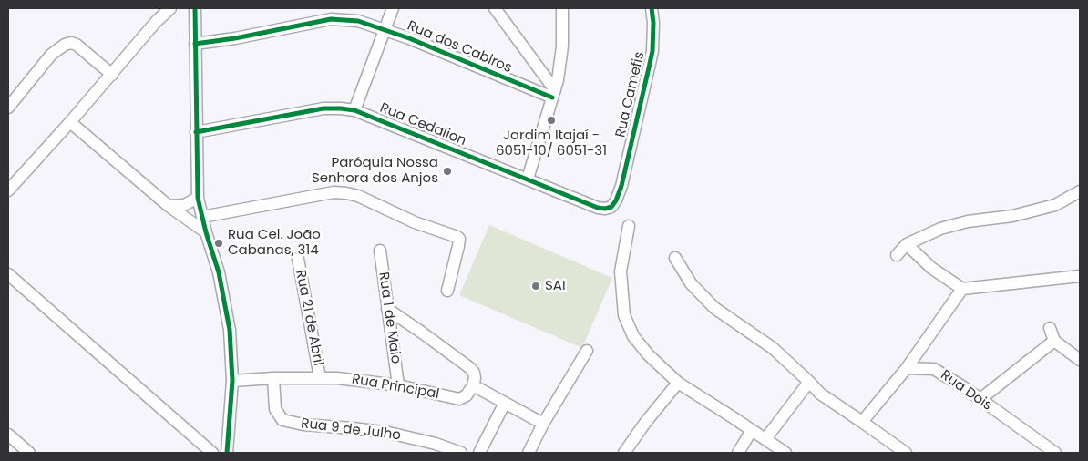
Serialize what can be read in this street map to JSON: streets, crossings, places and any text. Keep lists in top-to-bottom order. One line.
{"streets":{"street":["Rua dos Cabiros","Rua Camefis","Rua Cedalion","Rua 21 de Abril","Rua 1 de Maio","Rua Principal","Rua Dois","Rua 9 de Julho"]},"crossings":[["Rua Camefis","Rua Cedalion"],["Rua 21 de Abril","Rua Principal"],["Rua 1 de Maio","Rua Principal"],["Rua Principal","Rua 9 de Julho"]],"places":["Jardim Itajaí - 6051-10/ 6051-31","Paróquia Nossa Senhora dos Anjos","Rua Cel. João Cabanas, 314","SAI"]}
